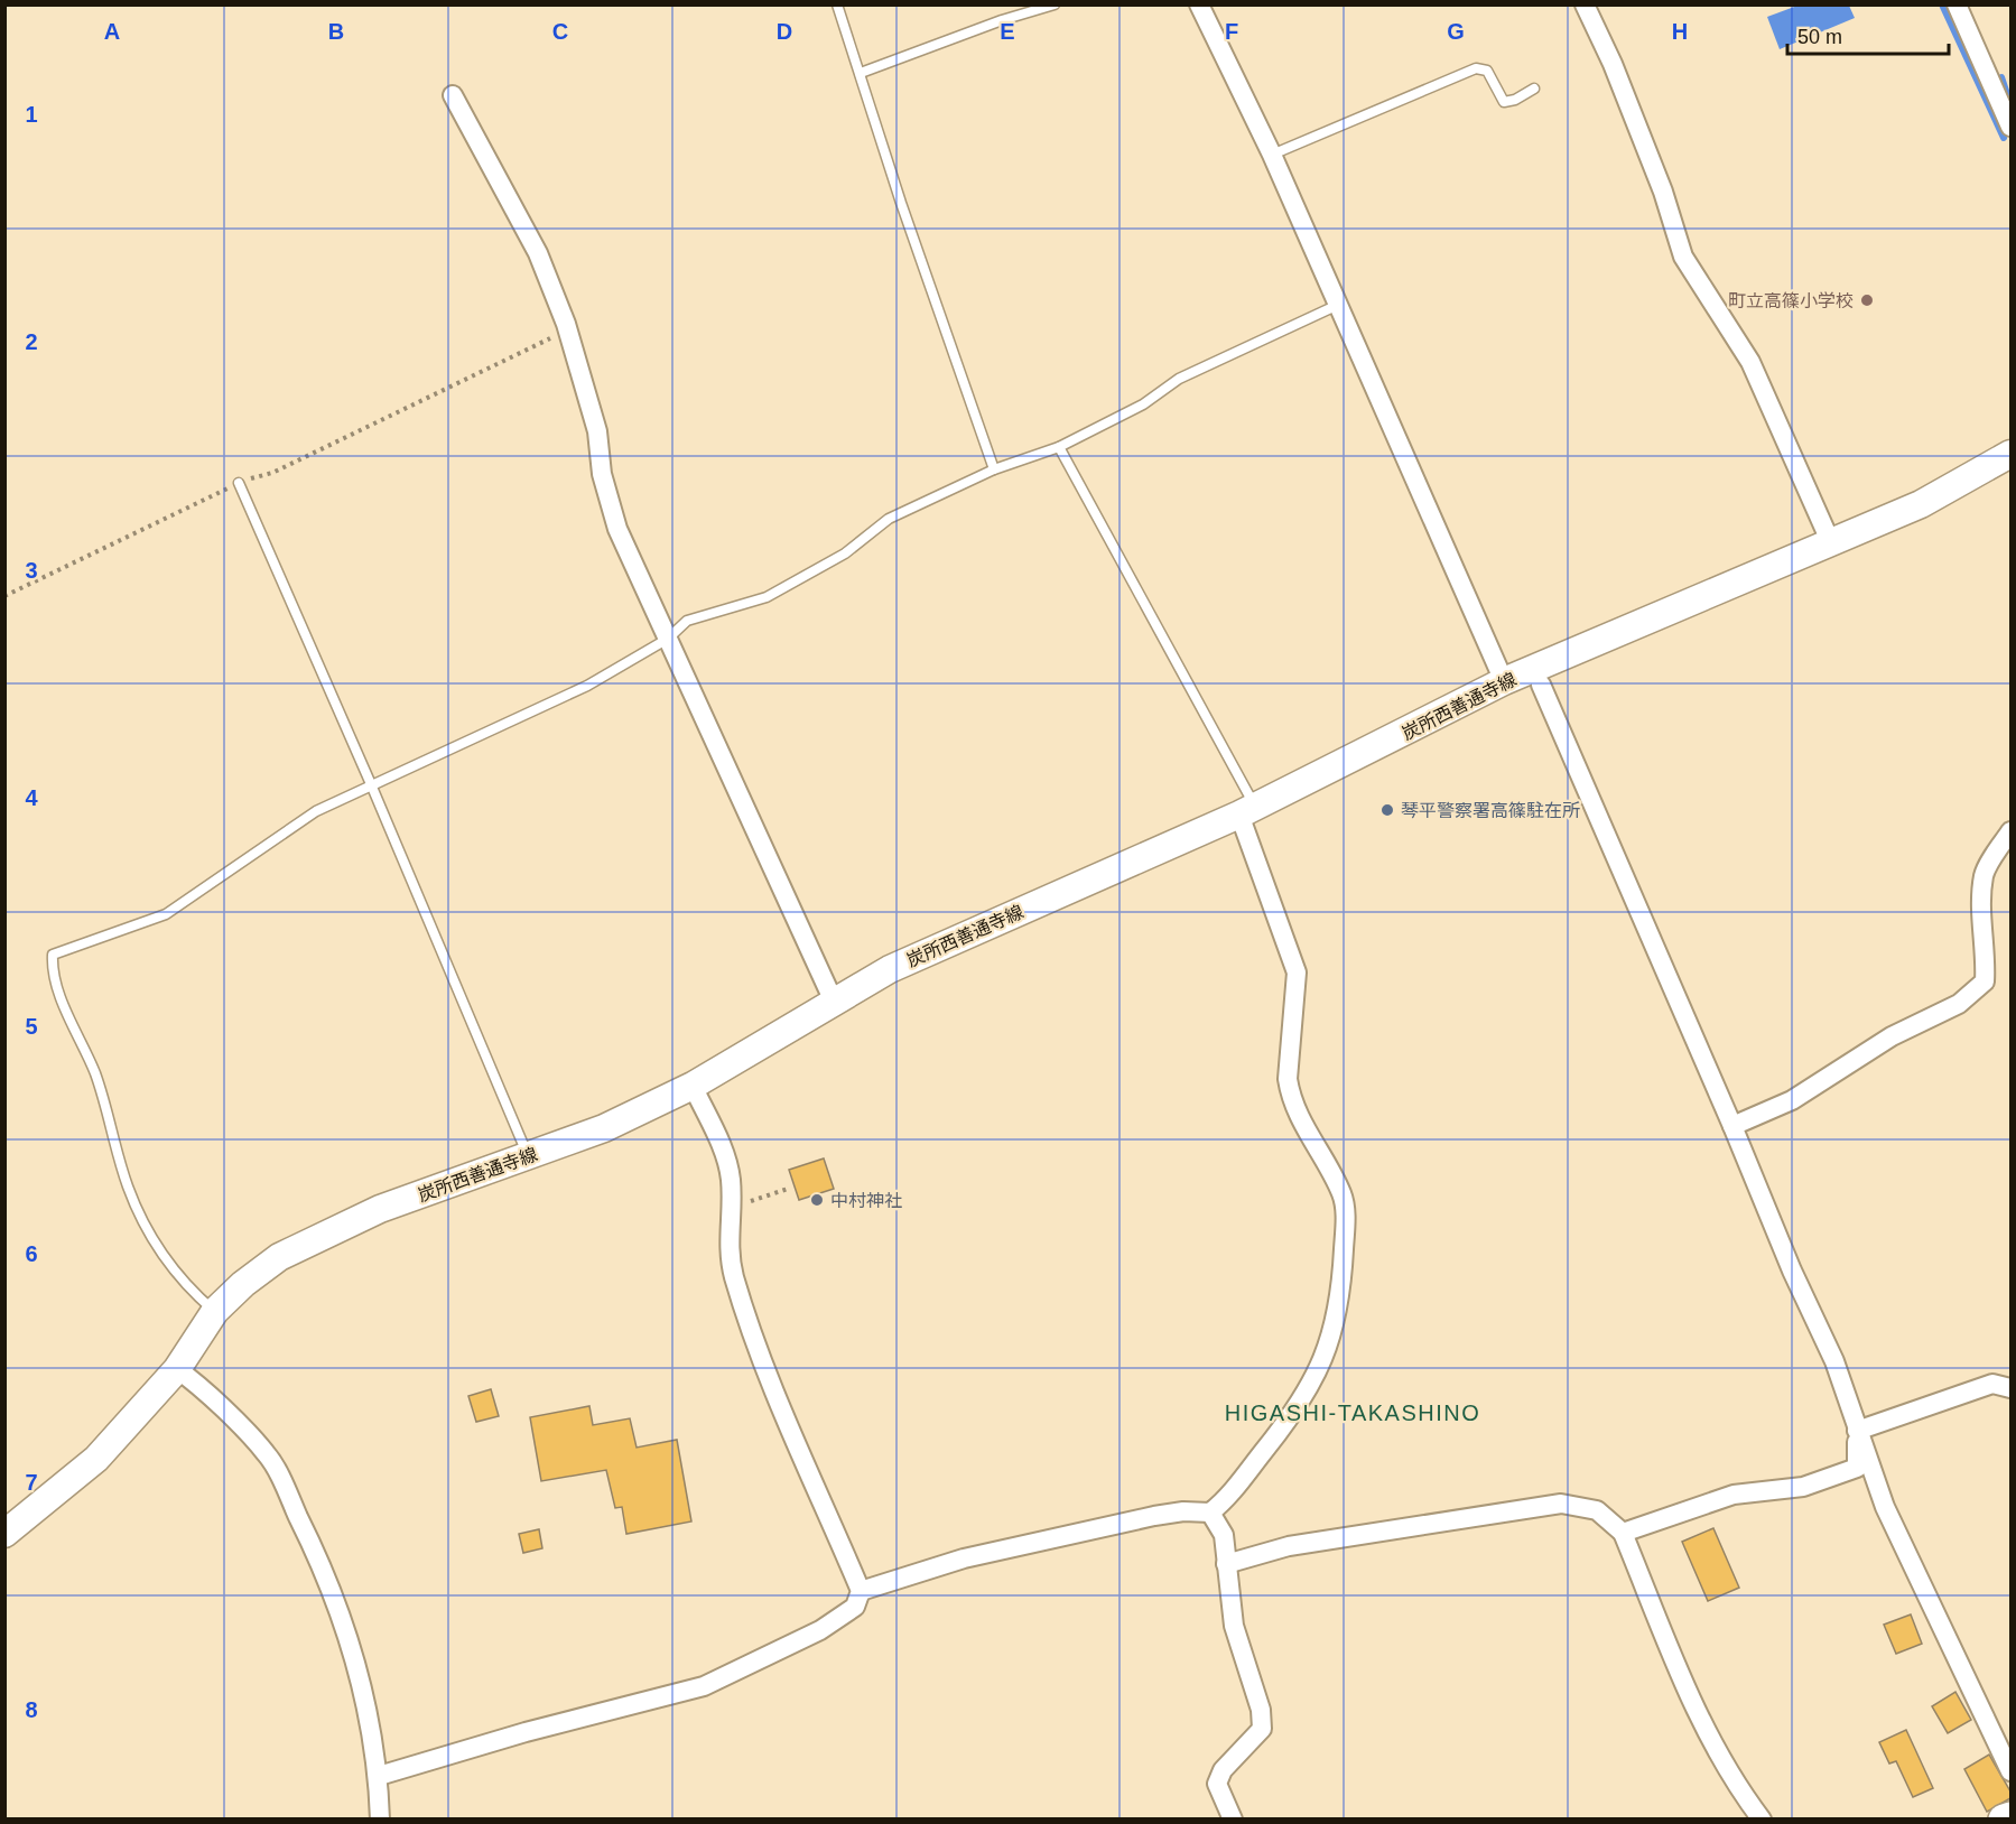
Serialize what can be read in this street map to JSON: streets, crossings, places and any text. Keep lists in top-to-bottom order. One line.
{"streets":{"main road":["炭所西善通寺線"]},"districts":["HIGASHI-TAKASHINO"],"places":["町立高篠小学校","琴平警察署高篠駐在所","中村神社"],"scale_bar":"50 m","grid":{"columns":["A","B","C","D","E","F","G","H"],"rows":["1","2","3","4","5","6","7","8"]}}
